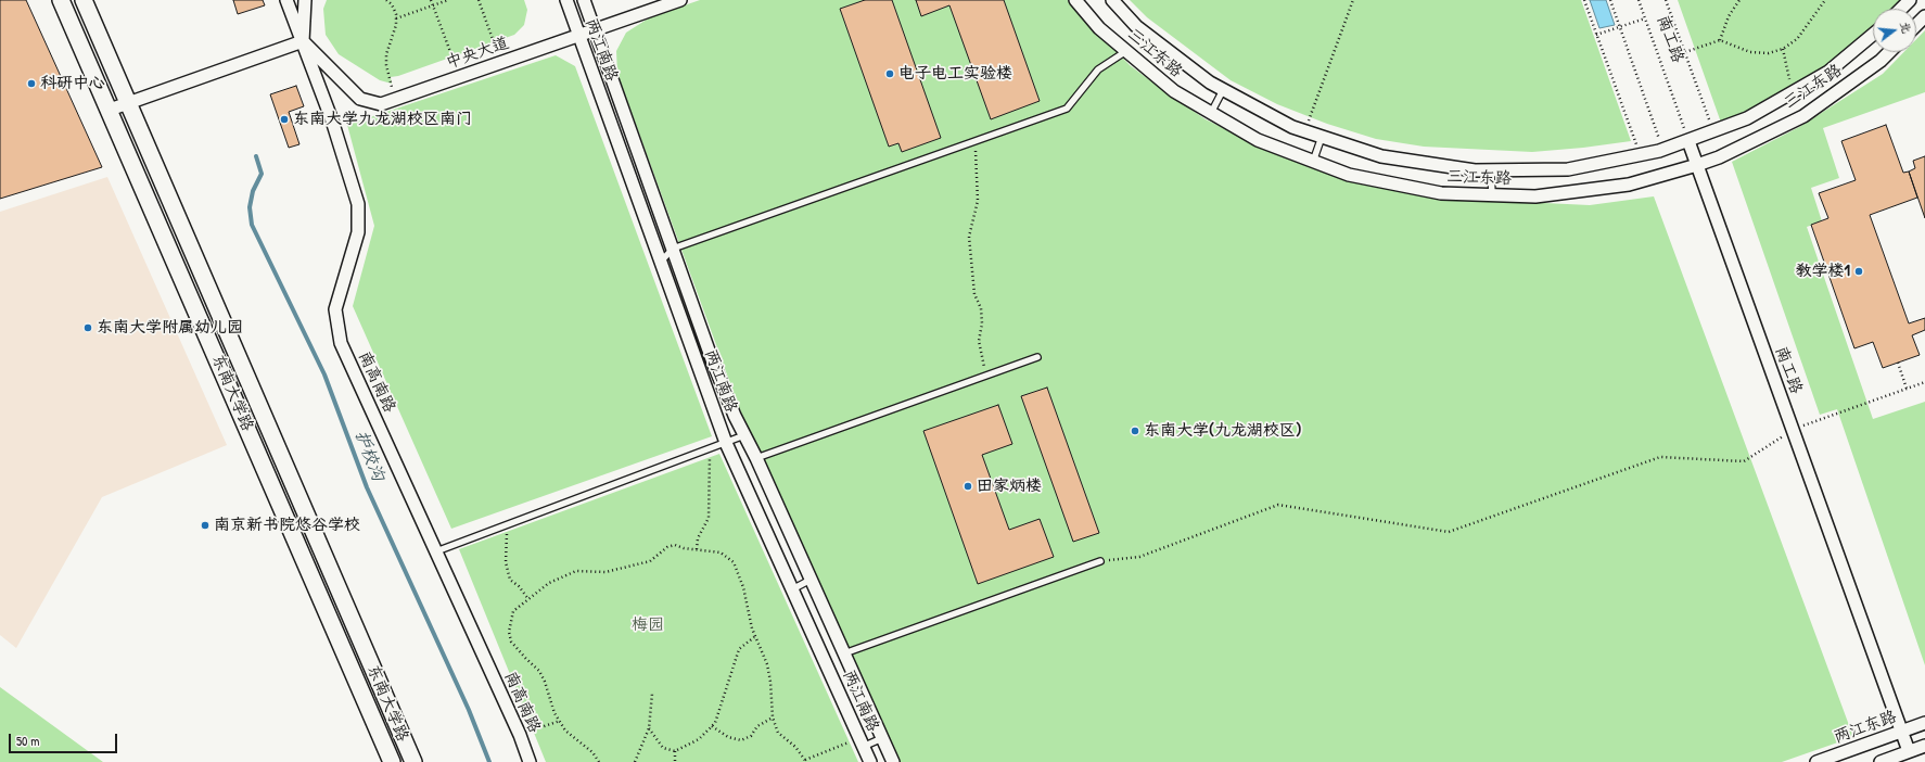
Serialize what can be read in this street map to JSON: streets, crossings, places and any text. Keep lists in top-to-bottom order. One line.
{"streets":{"main road":["东南大学路"],"street":["南工路","两江南路","中央大道","三江东路","南高南路","两江东路"]},"crossings":[["南工路","三江东路"],["南工路","两江东路"],["两江南路","中央大道"],["中央大道","南高南路"]],"water":["护校沟"],"parks":["梅园"],"places":["电子电工实验楼","科研中心","东南大学九龙湖校区南门","教学楼1","东南大学附属幼儿园","东南大学(九龙湖校区)","田家炳楼","南京新书院悠谷学校"],"scale_bar":"50 m","north":"right"}
